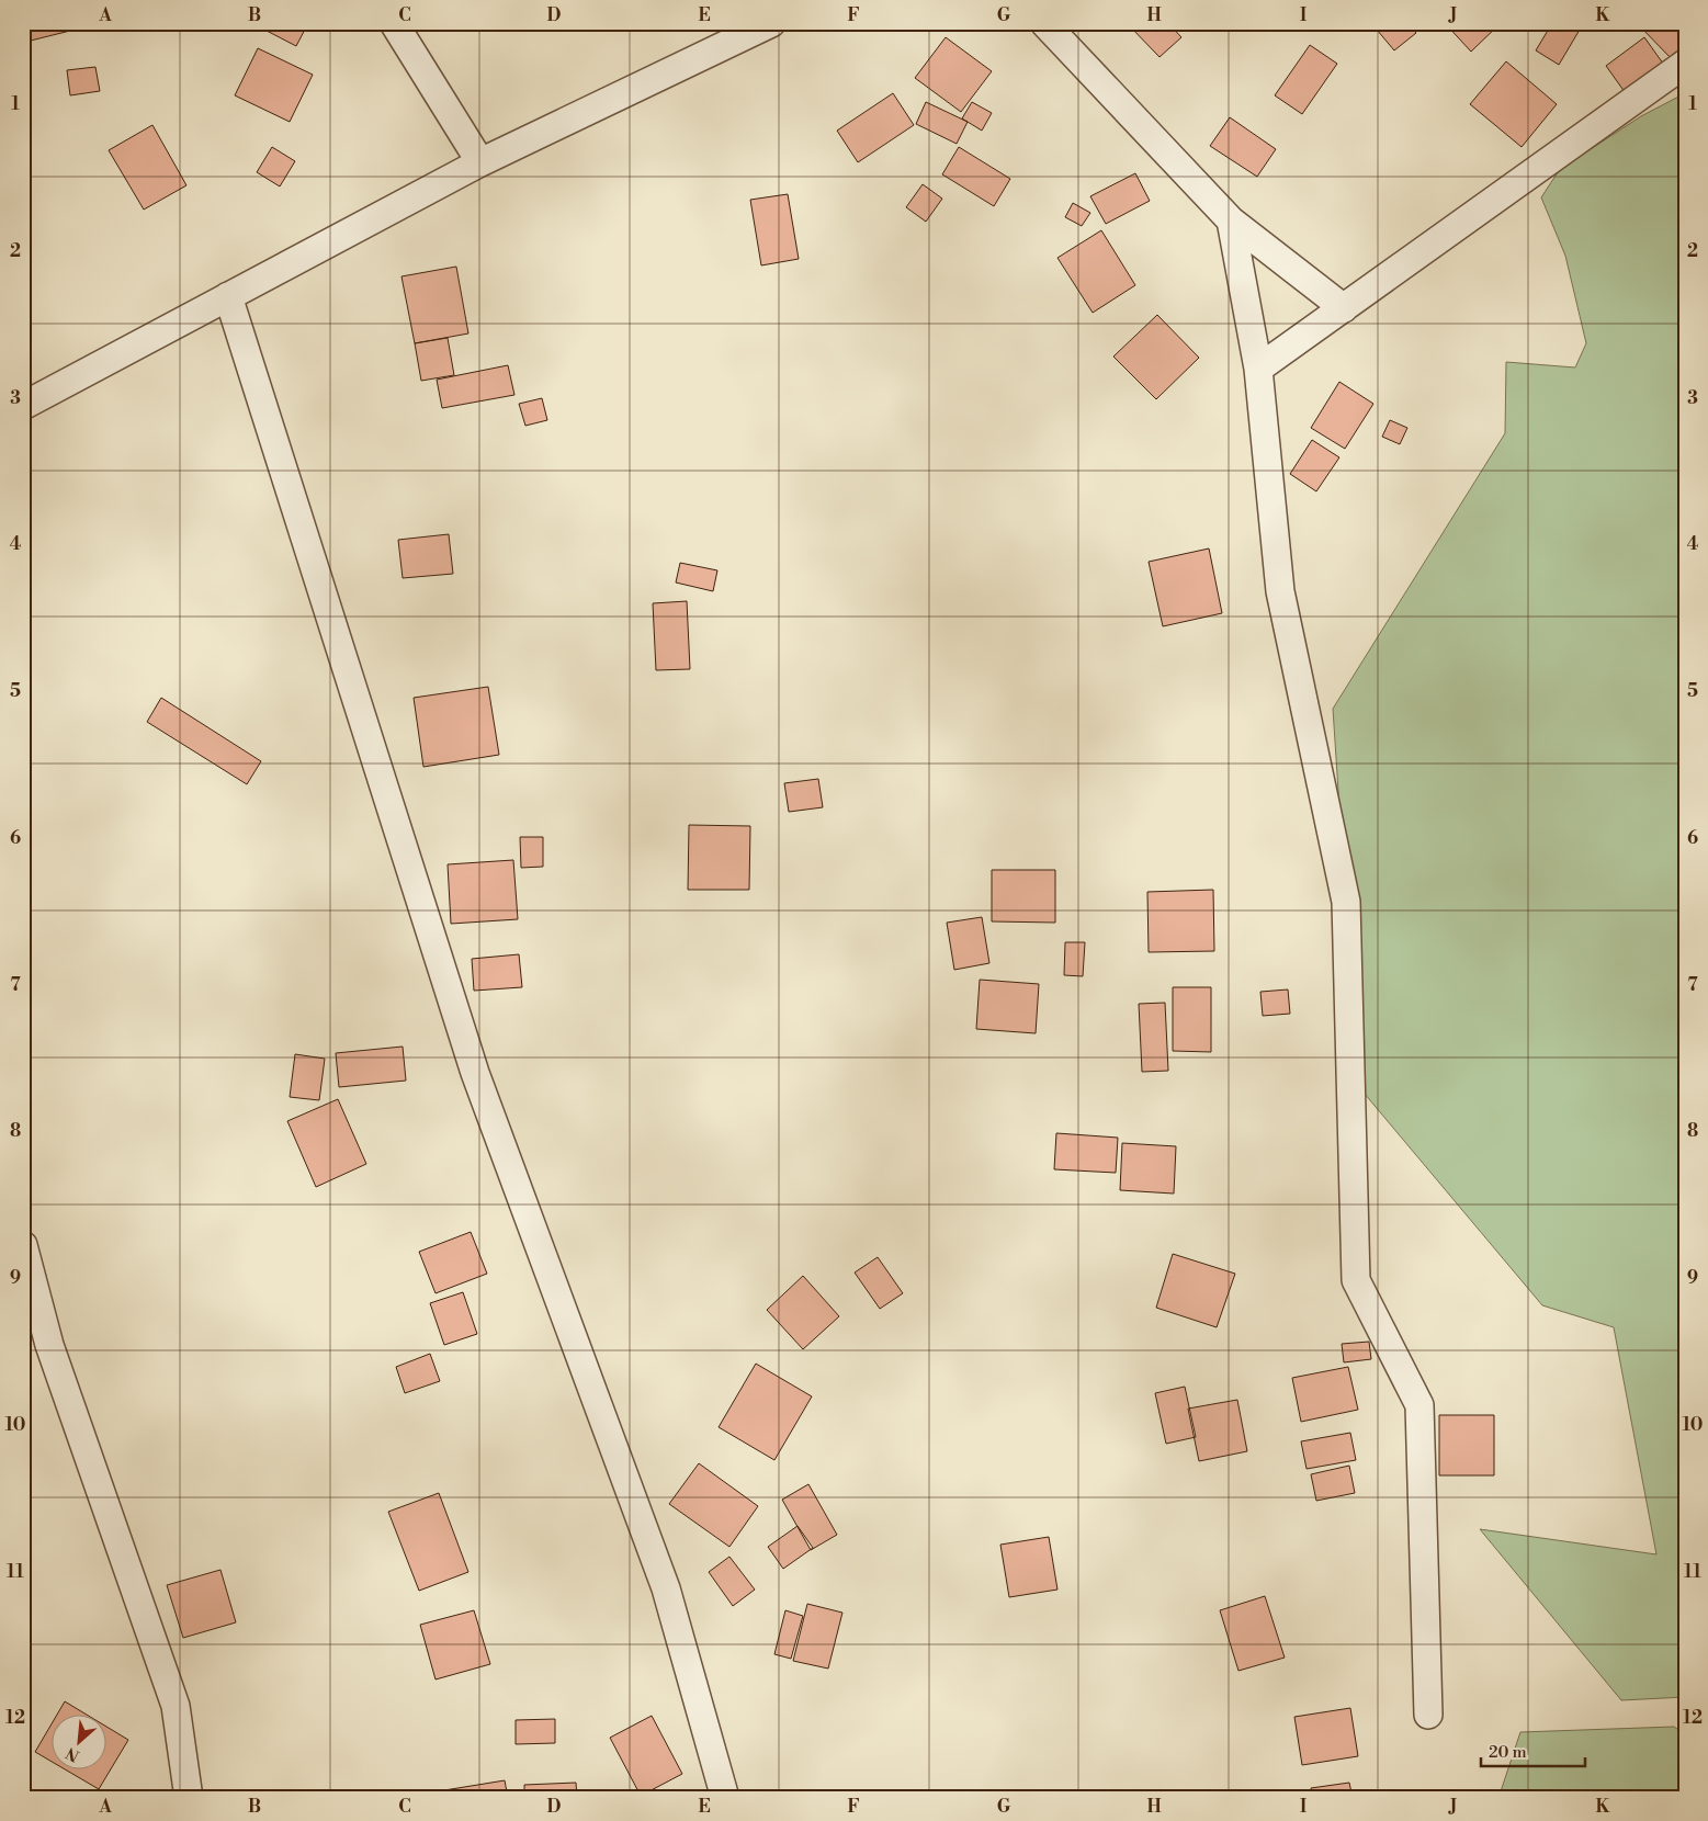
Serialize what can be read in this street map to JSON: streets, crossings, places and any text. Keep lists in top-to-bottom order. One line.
{"scale_bar":"20 m","north":"bottom left","grid":{"columns":["A","B","C","D","E","F","G","H","I","J","K"],"rows":["1","2","3","4","5","6","7","8","9","10","11","12"]}}
